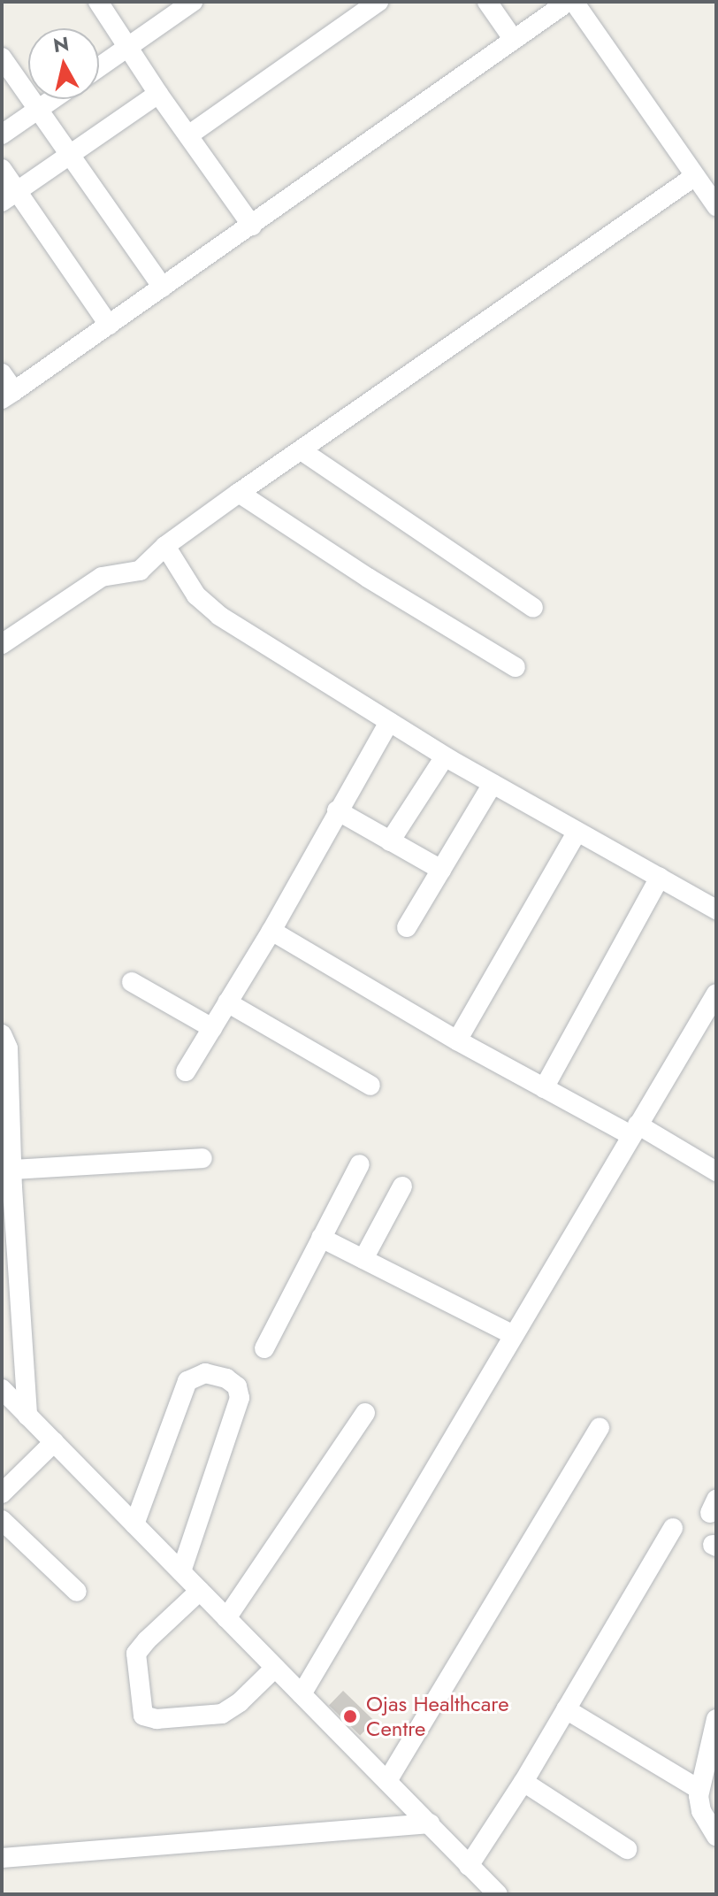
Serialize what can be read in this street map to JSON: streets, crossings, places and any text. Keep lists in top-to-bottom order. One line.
{"places":["Ojas Healthcare Centre"],"north":"top"}
